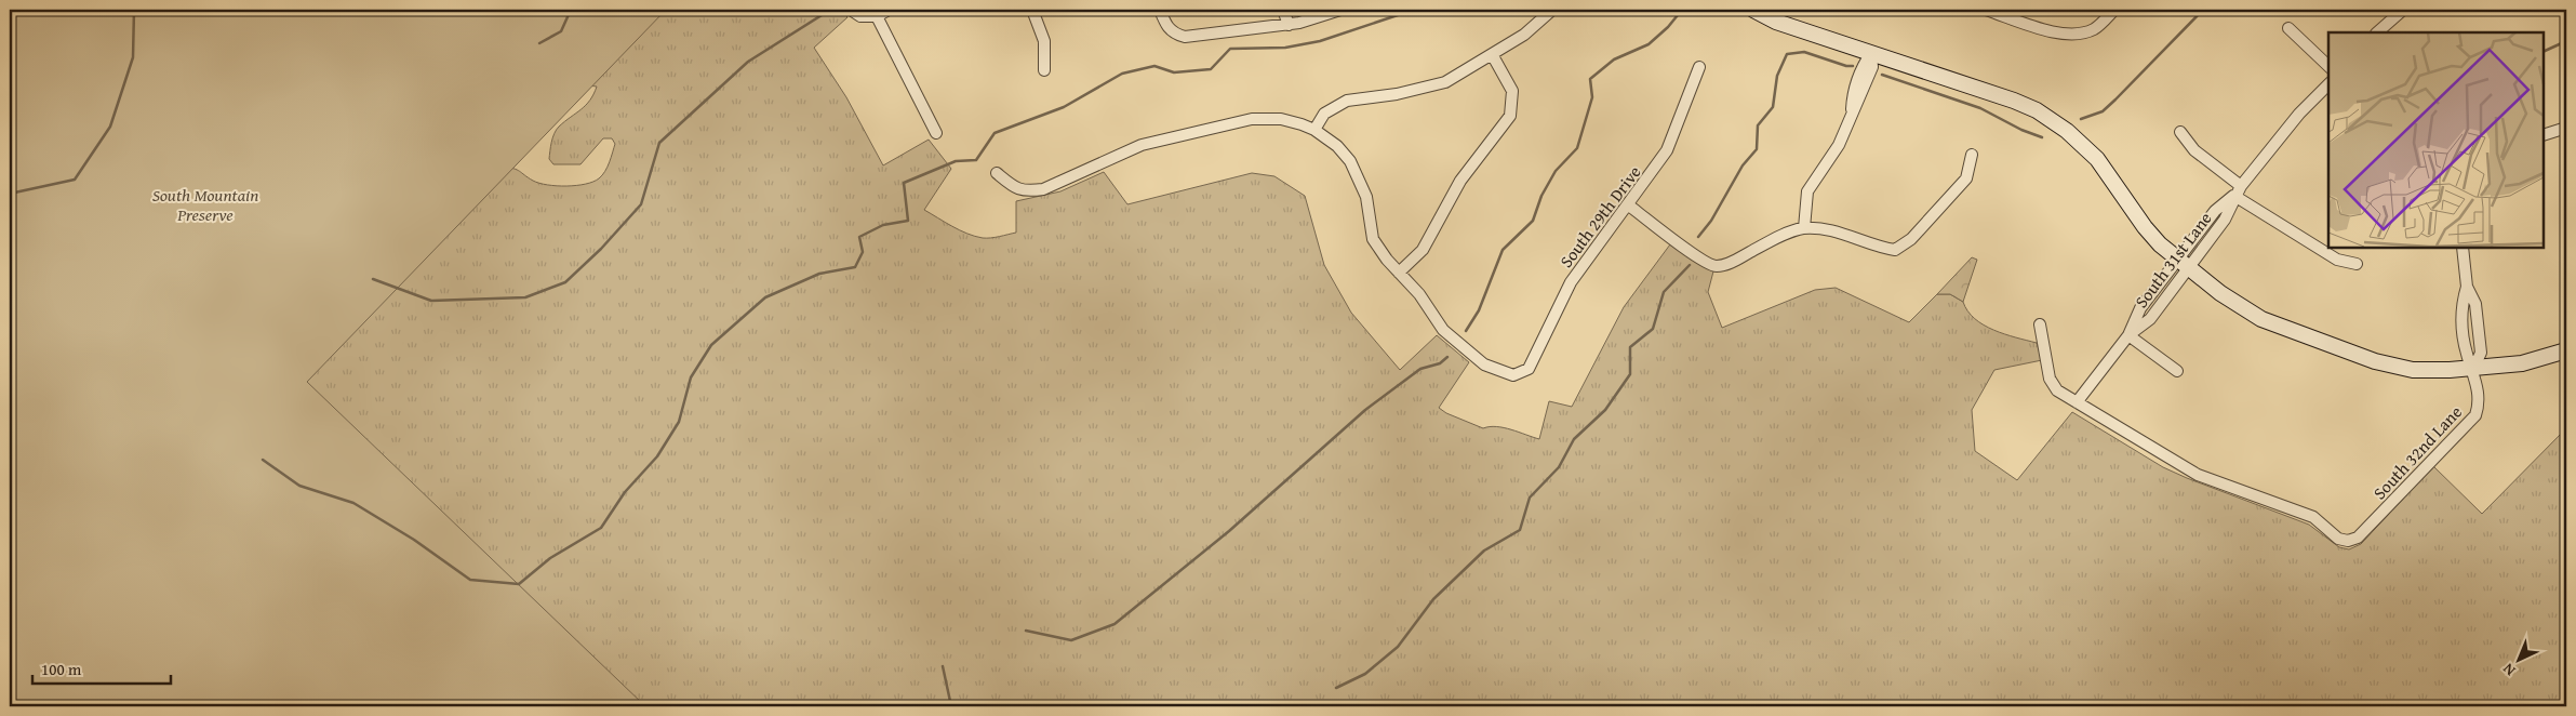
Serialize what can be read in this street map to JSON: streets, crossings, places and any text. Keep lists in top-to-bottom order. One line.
{"streets":{"street":["South 29th Drive","South 31st Lane","South 32nd Lane"]},"crossings":[["South 31st Lane","South 32nd Lane"]],"parks":["South Mountain Preserve"],"scale_bar":"100 m","north":"bottom left"}
